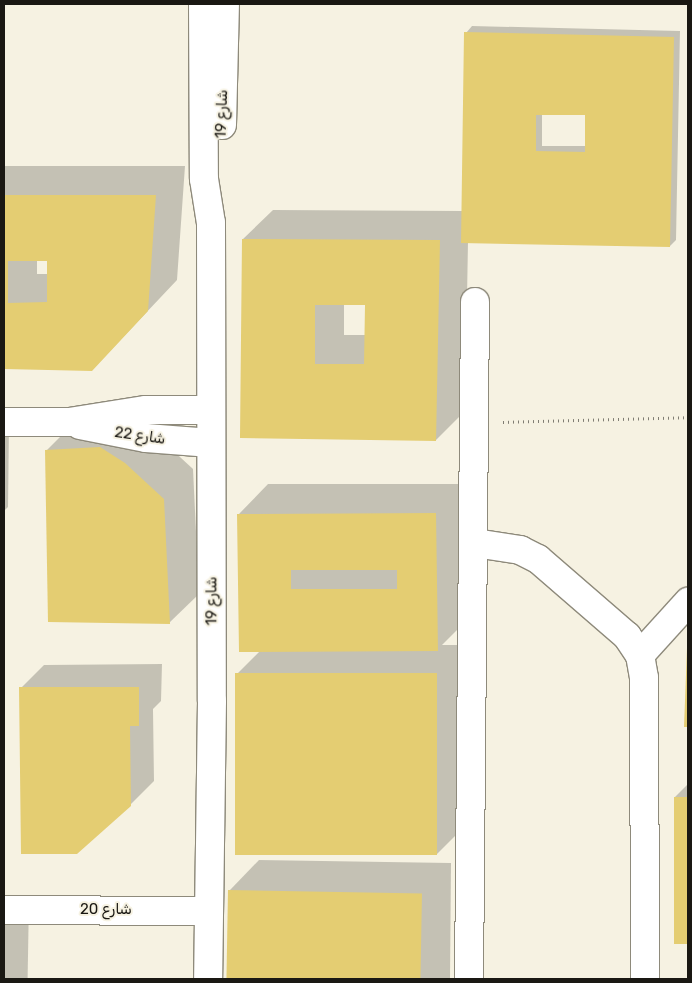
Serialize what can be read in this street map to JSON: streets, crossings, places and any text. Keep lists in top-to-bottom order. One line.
{"streets":{"street":["شارع 19","شارع 22","شارع 20"]},"crossings":[["شارع 19","شارع 22"],["شارع 19","شارع 20"]]}
